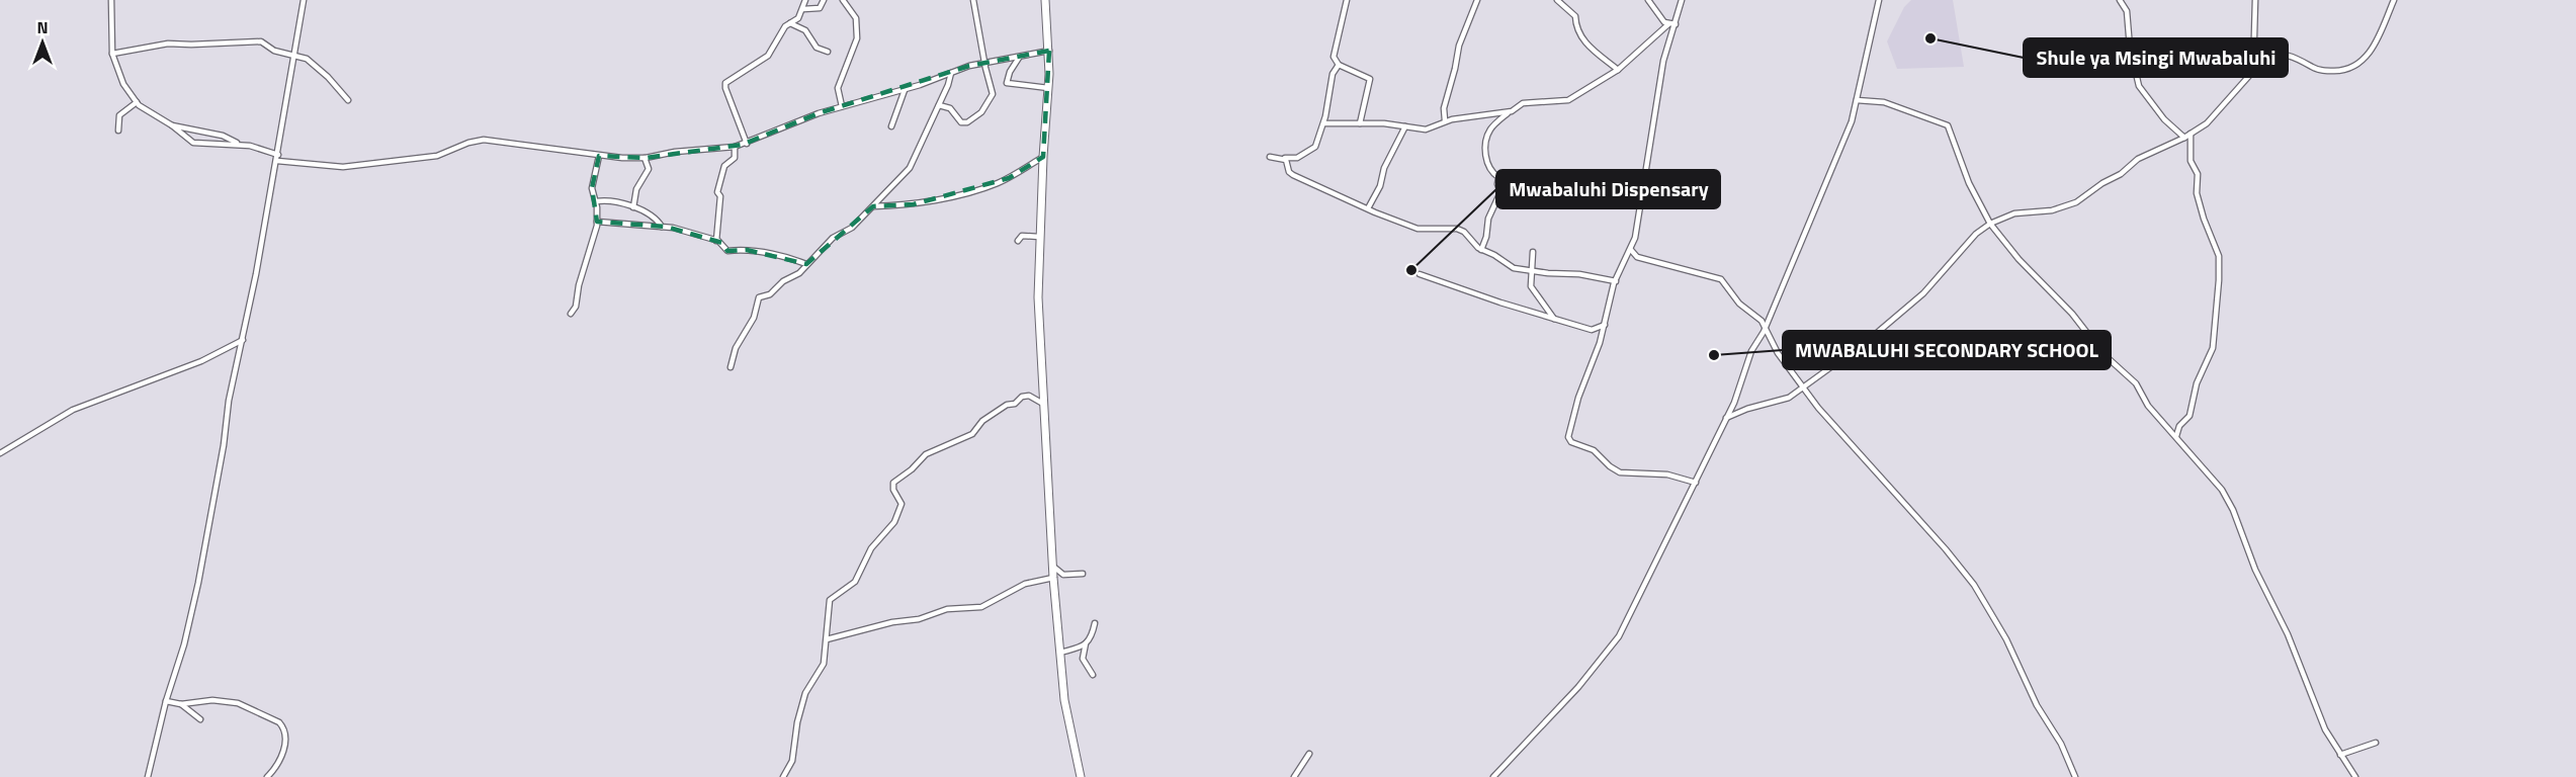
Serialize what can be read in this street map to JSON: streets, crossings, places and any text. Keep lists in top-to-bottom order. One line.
{"places":["Shule ya Msingi Mwabaluhi","Mwabaluhi Dispensary","MWABALUHI SECONDARY SCHOOL"],"north":"top"}
